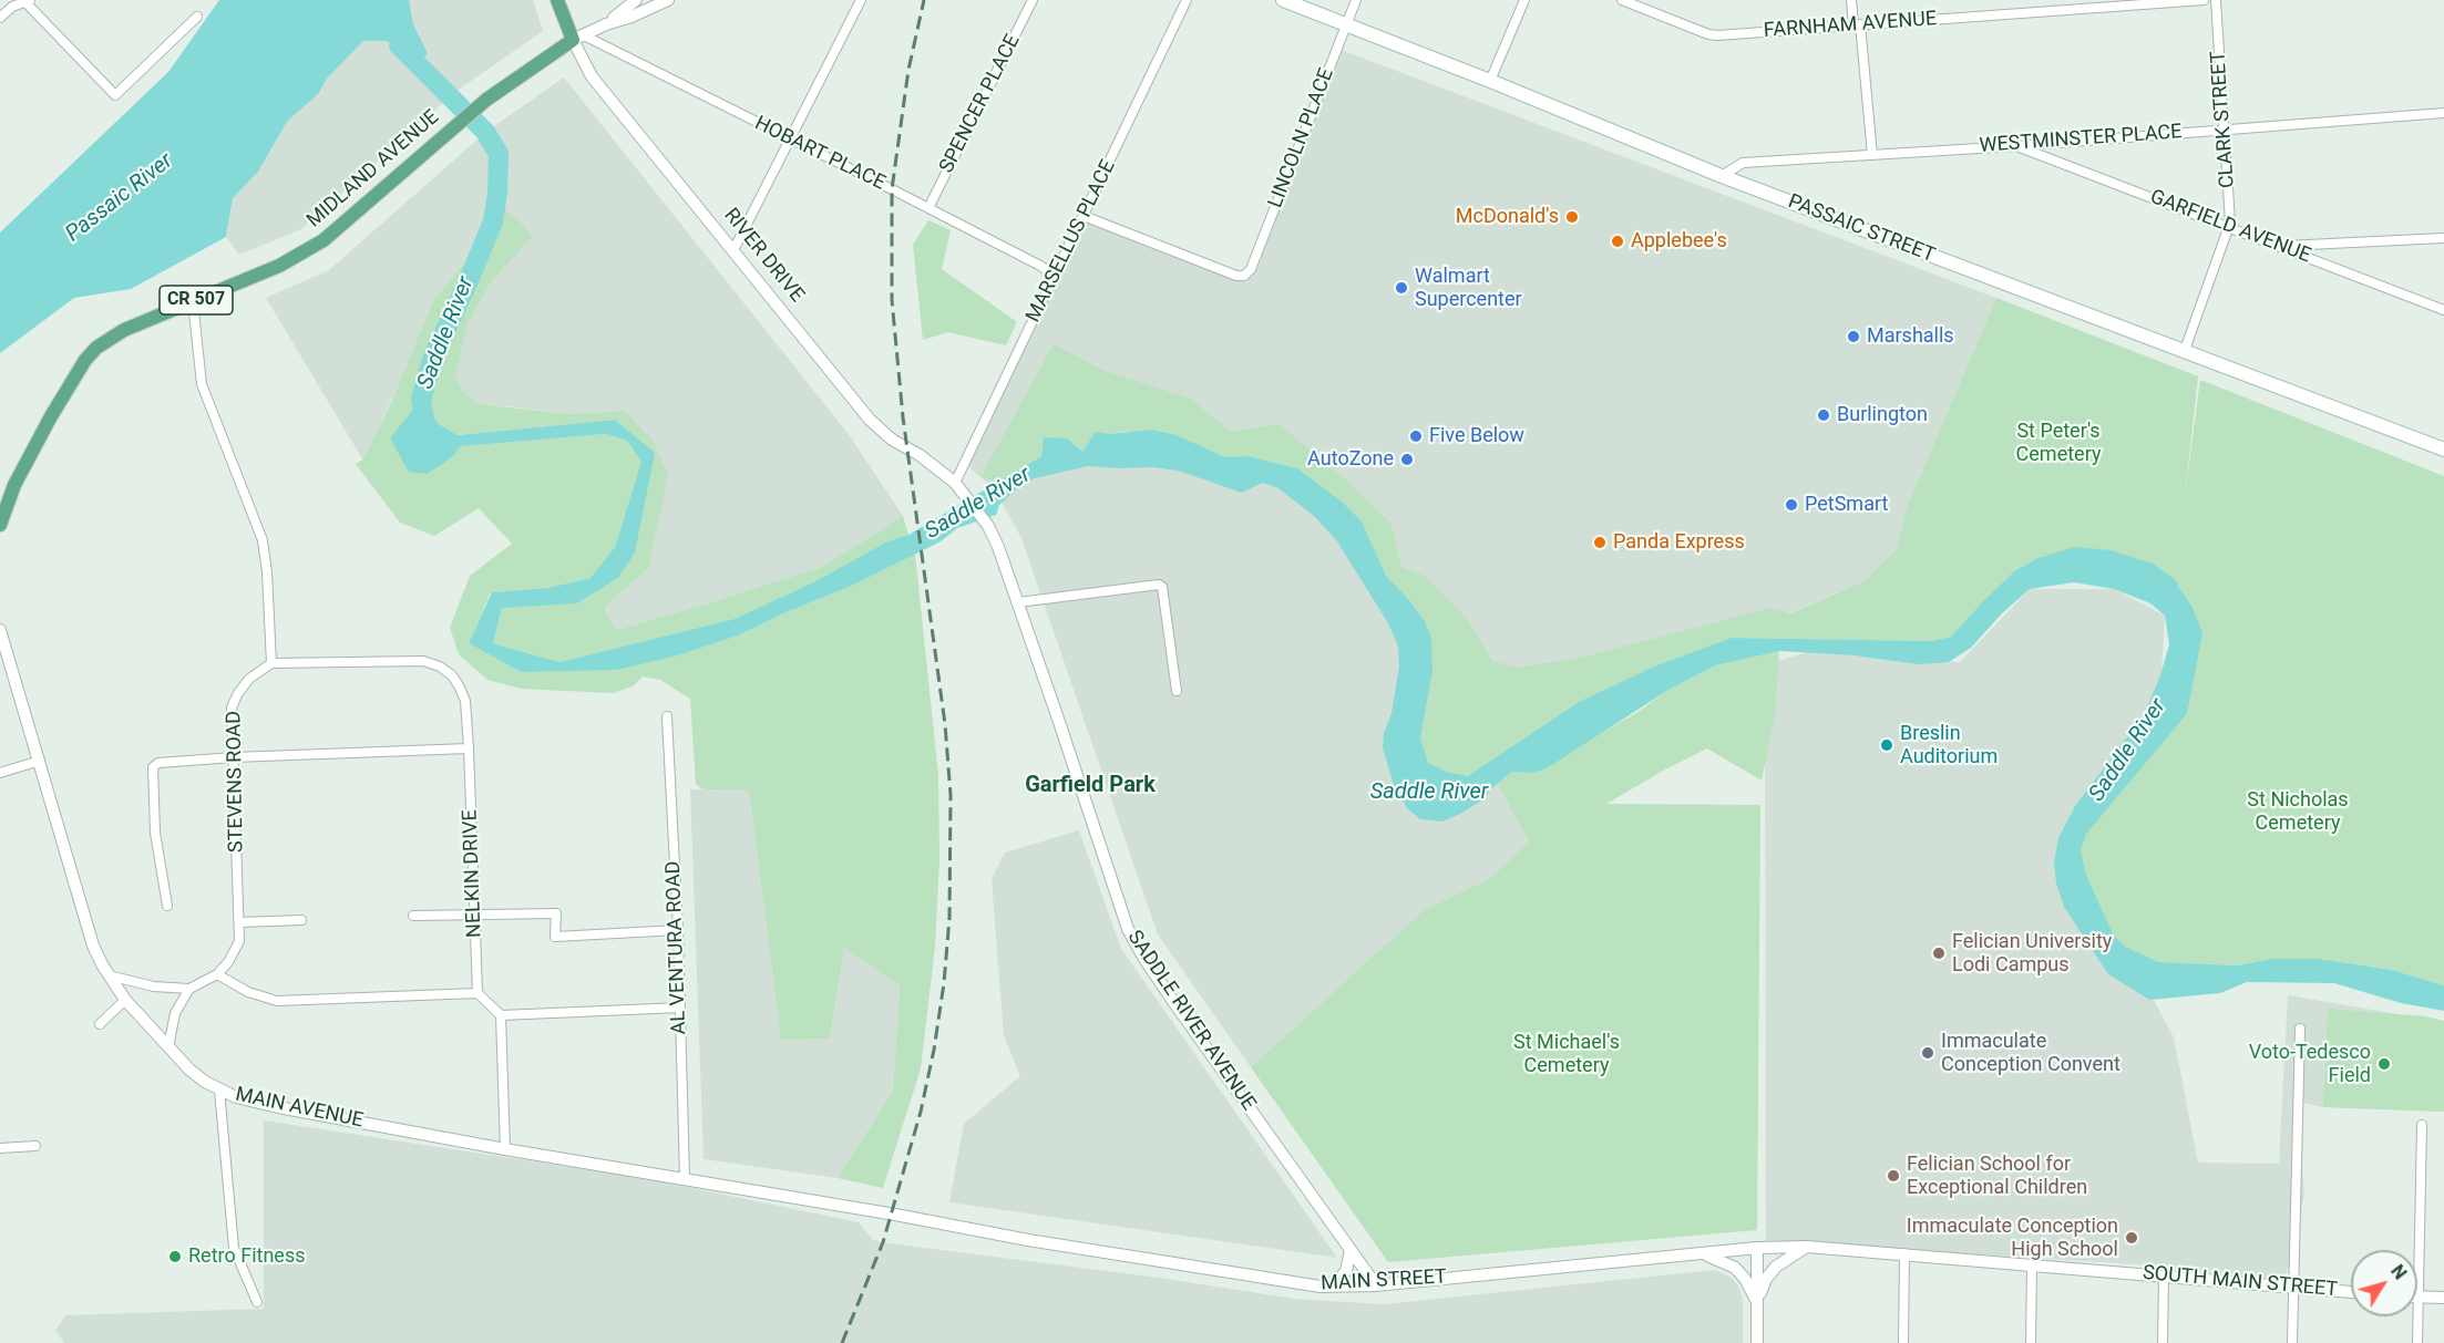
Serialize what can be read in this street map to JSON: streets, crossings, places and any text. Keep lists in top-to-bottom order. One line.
{"streets":{"main road":["MIDLAND AVENUE","PASSAIC STREET","RIVER DRIVE","CR 507"],"street":["FARNHAM AVENUE","SPENCER PLACE","CLARK STREET","LINCOLN PLACE","WESTMINSTER PLACE","HOBART PLACE","GARFIELD AVENUE","MARSELLUS PLACE","STEVENS ROAD","NELKIN DRIVE","AL VENTURA ROAD","SADDLE RIVER AVENUE","MAIN AVENUE","MAIN STREET","SOUTH MAIN STREET"]},"crossings":[["SPENCER PLACE","HOBART PLACE"],["CLARK STREET","WESTMINSTER PLACE"],["CLARK STREET","GARFIELD AVENUE"],["CLARK STREET","PASSAIC STREET"],["LINCOLN PLACE","PASSAIC STREET"],["LINCOLN PLACE","MARSELLUS PLACE"],["WESTMINSTER PLACE","GARFIELD AVENUE"],["WESTMINSTER PLACE","PASSAIC STREET"],["HOBART PLACE","MIDLAND AVENUE"],["HOBART PLACE","MARSELLUS PLACE"],["HOBART PLACE","RIVER DRIVE"],["MIDLAND AVENUE","RIVER DRIVE"],["MARSELLUS PLACE","RIVER DRIVE"],["RIVER DRIVE","SADDLE RIVER AVENUE"],["STEVENS ROAD","NELKIN DRIVE"],["STEVENS ROAD","MAIN AVENUE"],["AL VENTURA ROAD","MAIN AVENUE"],["SADDLE RIVER AVENUE","MAIN STREET"],["MAIN AVENUE","MAIN STREET"],["MAIN STREET","SOUTH MAIN STREET"]],"districts":["Garfield Park"],"water":["Passaic River","Saddle River"],"parks":["St Peter's Cemetery","St Nicholas Cemetery","St Michael's Cemetery"],"places":["McDonald's","Applebee's","Walmart Supercenter","Marshalls","Burlington","Five Below","AutoZone","PetSmart","Panda Express","Breslin Auditorium","Felician University Lodi Campus","Immaculate Conception Convent","Voto-Tedesco Field","Felician School for Exceptional Children","Immaculate Conception High School","Retro Fitness"],"north":"top right"}
